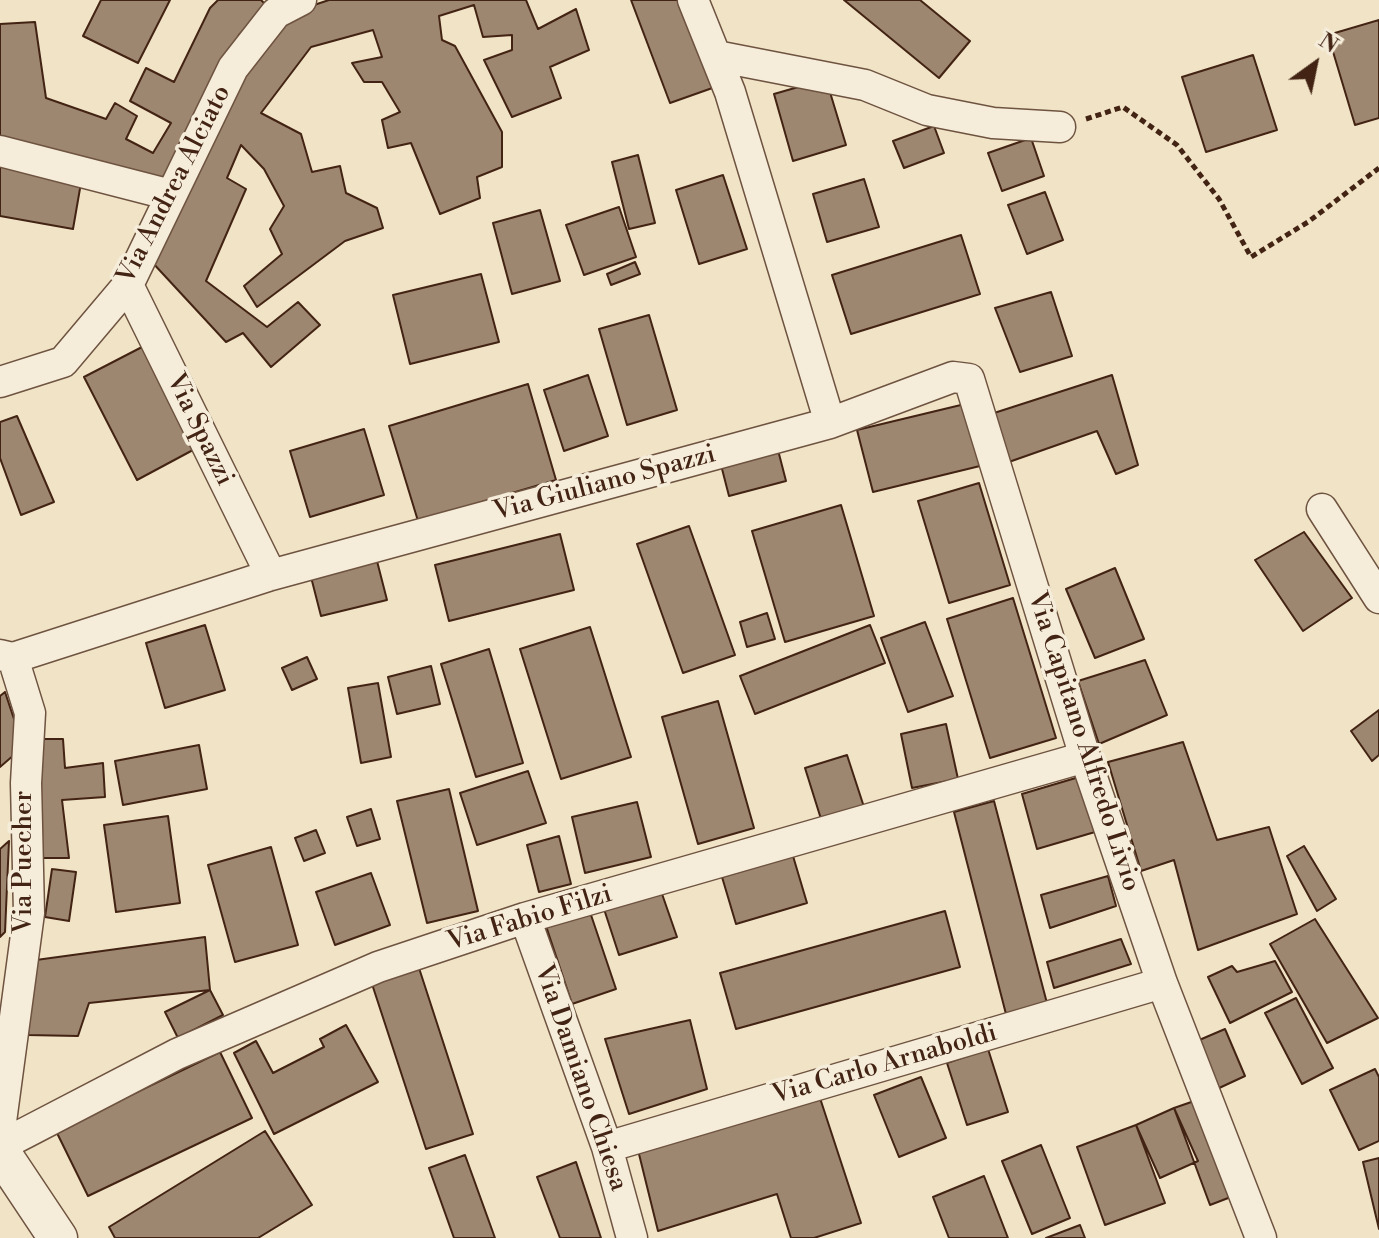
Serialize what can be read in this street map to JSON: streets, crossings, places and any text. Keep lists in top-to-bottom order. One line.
{"streets":{"street":["Via Andrea Alciato","Via Spazzi","Via Giuliano Spazzi","Via Capitano Alfredo Livio","Via Puecher","Via Fabio Filzi","Via Carlo Arnaboldi","Via Damiano Chiesa"]},"crossings":[["Via Andrea Alciato","Via Spazzi"],["Via Spazzi","Via Giuliano Spazzi"],["Via Giuliano Spazzi","Via Capitano Alfredo Livio"],["Via Giuliano Spazzi","Via Puecher"],["Via Capitano Alfredo Livio","Via Fabio Filzi"],["Via Capitano Alfredo Livio","Via Carlo Arnaboldi"],["Via Fabio Filzi","Via Damiano Chiesa"],["Via Carlo Arnaboldi","Via Damiano Chiesa"]],"north":"top right"}
